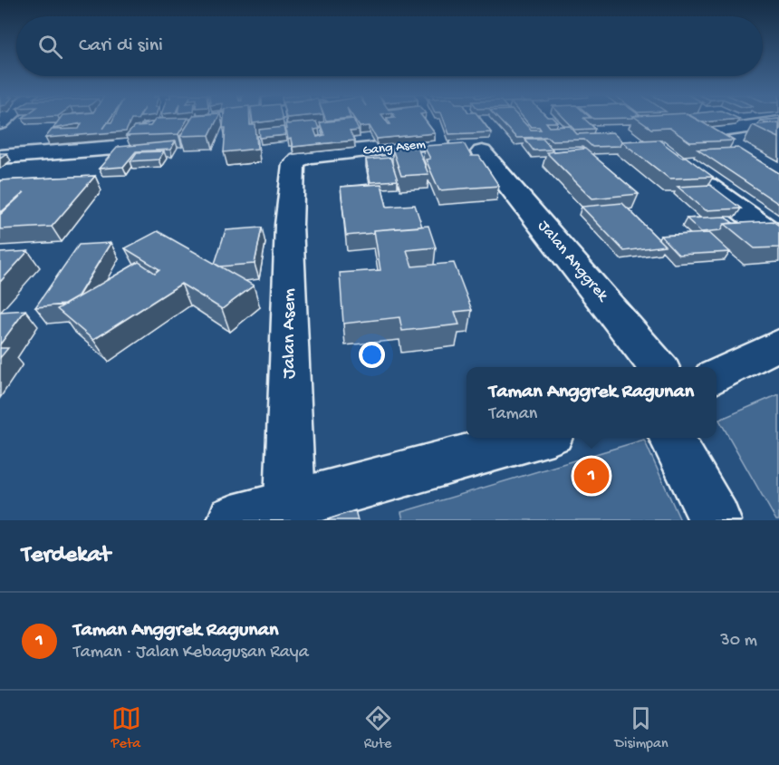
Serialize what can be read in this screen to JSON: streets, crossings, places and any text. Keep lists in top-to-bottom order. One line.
{"streets":{"street":["Gang Asem","Jalan Anggrek","Jalan Asem"]},"crossings":[["Gang Asem","Jalan Asem"]],"page":{"search":"Cari di sini","popup":["Taman Anggrek Ragunan","Taman"],"pins":"1","heading":"Terdekat","list":[{"mark":"1","name":"Taman Anggrek Ragunan","note":"Taman · Jalan Kebagusan Raya","value":"30 m"}],"nav":["Peta","Rute","Disimpan"]}}
